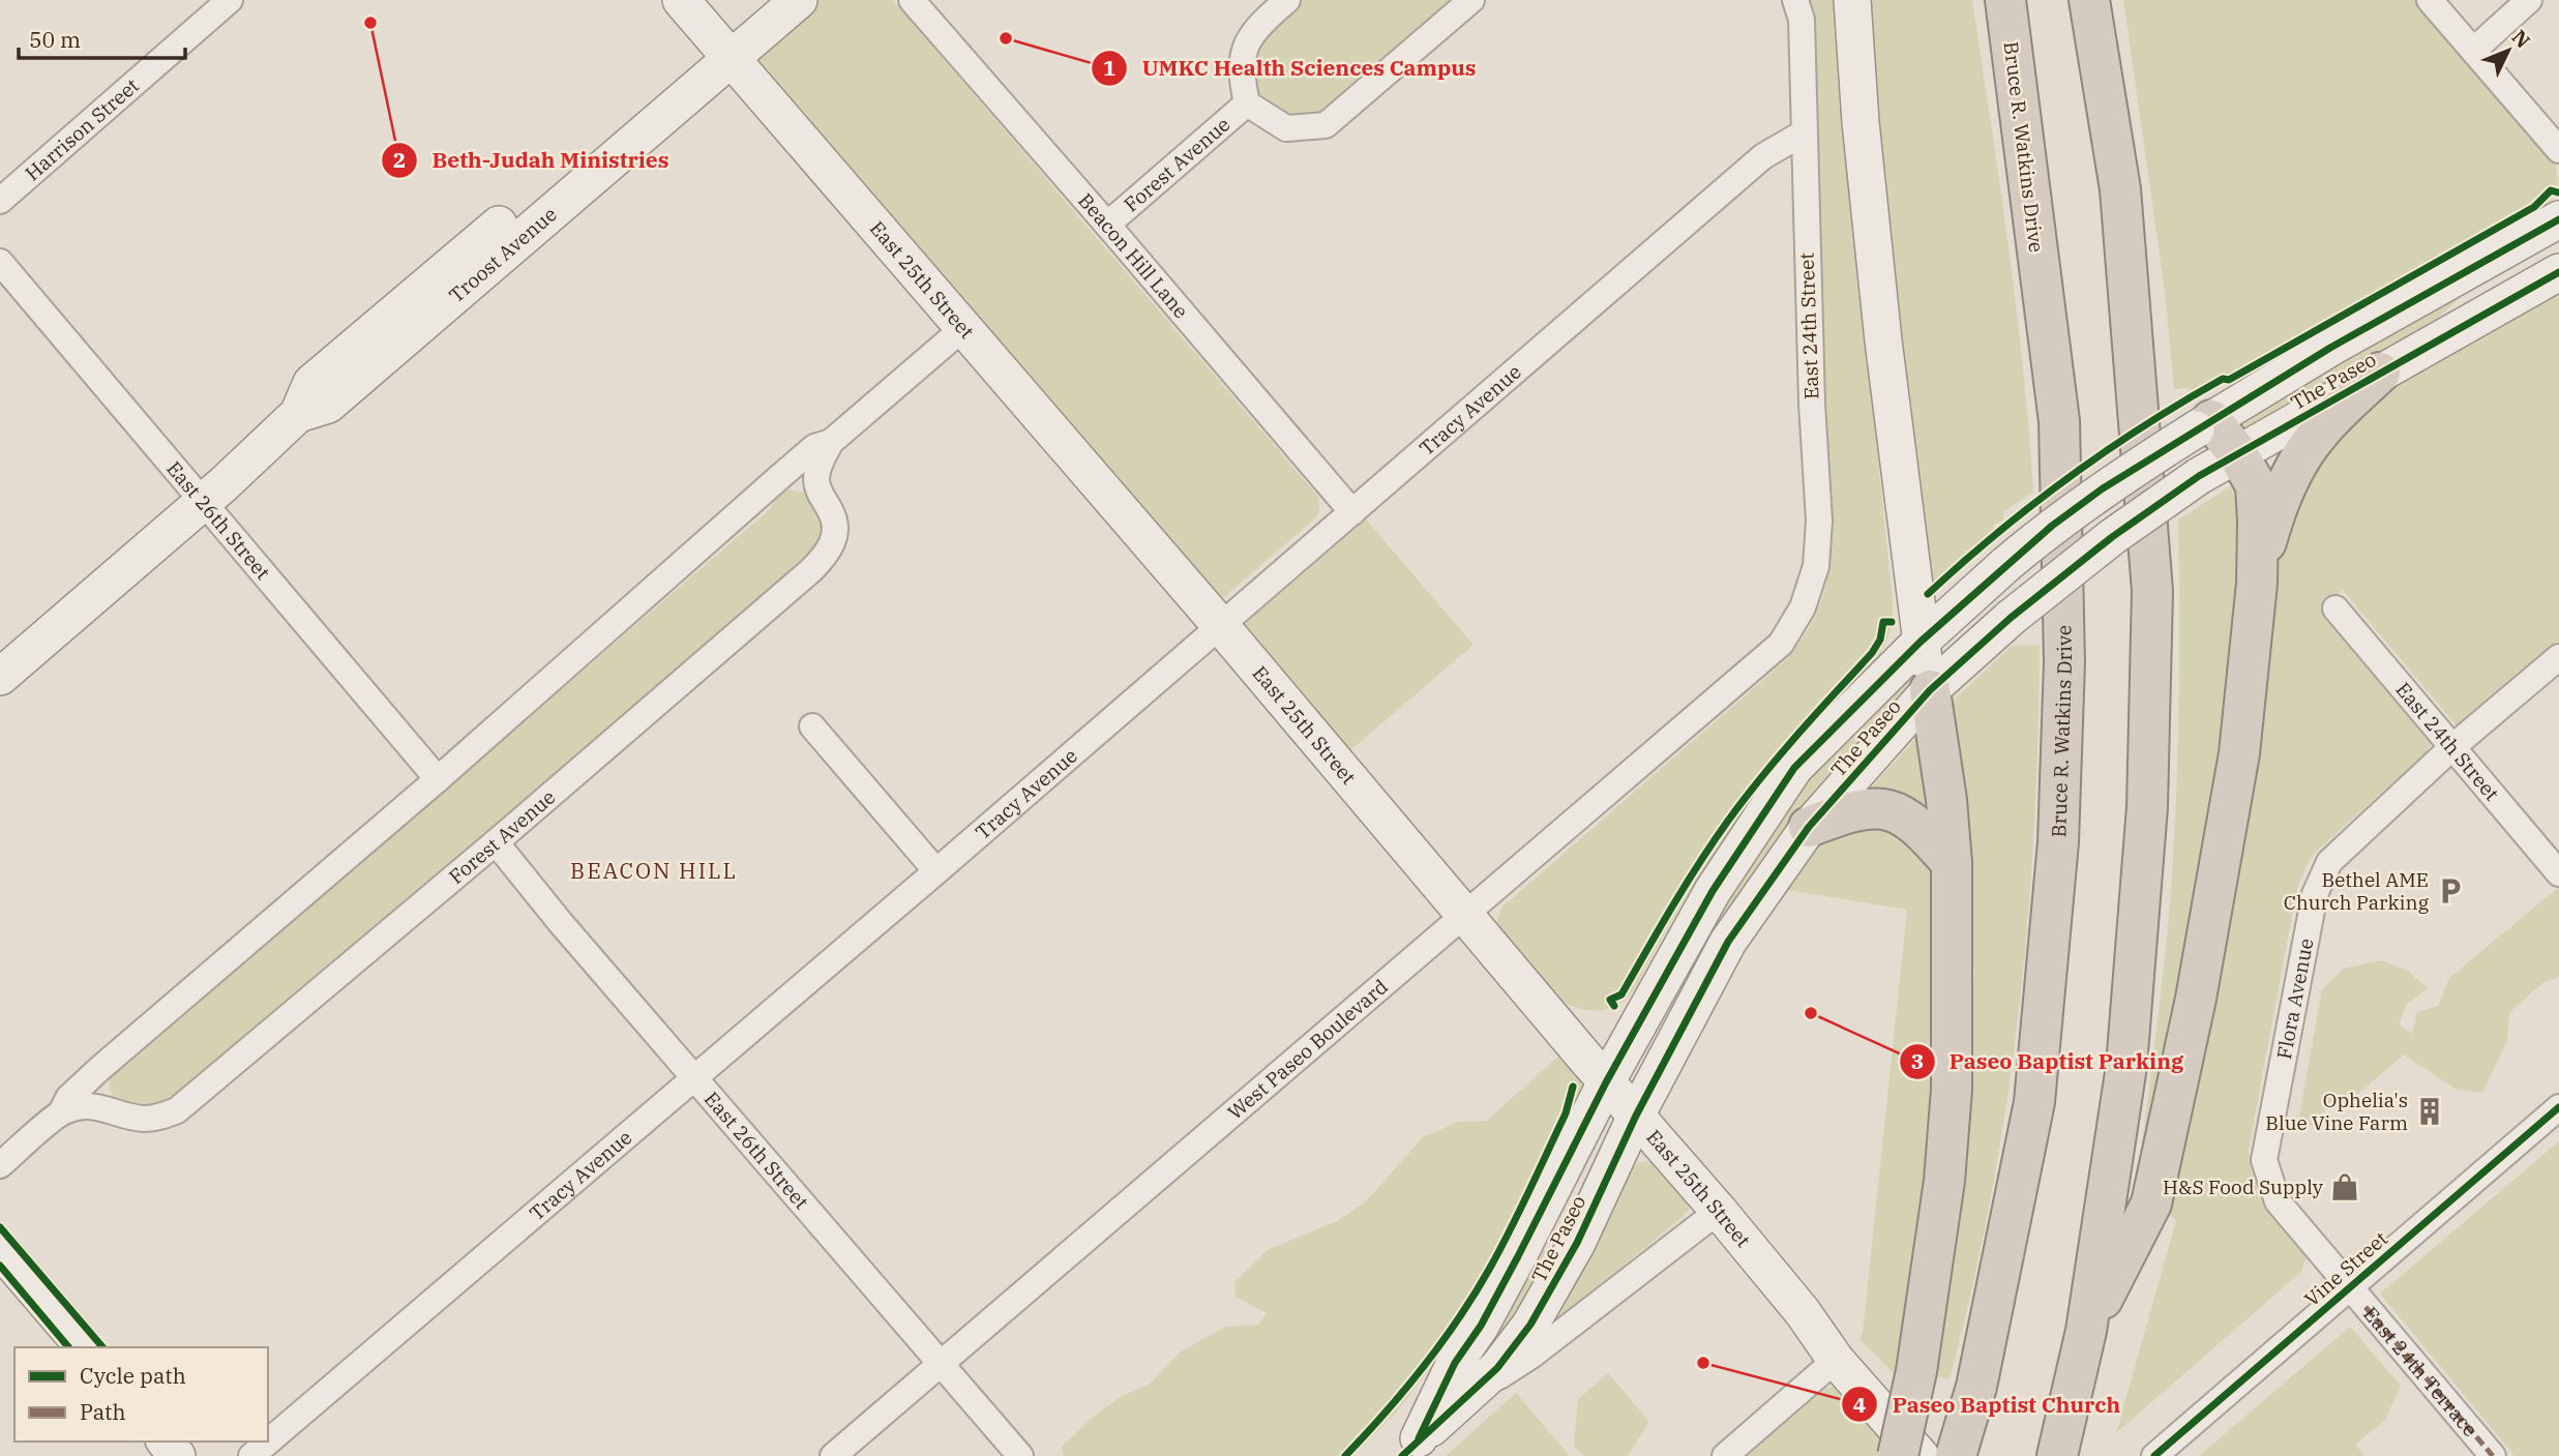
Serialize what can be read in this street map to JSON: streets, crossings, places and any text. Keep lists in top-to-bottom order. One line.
{"streets":{"highway":["Bruce R. Watkins Drive"],"main road":["Troost Avenue","East 25th Street","The Paseo"],"street":["Harrison Street","Forest Avenue","Beacon Hill Lane","East 24th Street","Tracy Avenue","East 26th Street","Flora Avenue","West Paseo Boulevard","Vine Street","East 24th Terrace"]},"crossings":[["Forest Avenue","Beacon Hill Lane"],["Forest Avenue","East 25th Street"],["Forest Avenue","East 26th Street"],["Troost Avenue","East 25th Street"],["Troost Avenue","East 26th Street"],["Beacon Hill Lane","Tracy Avenue"],["East 25th Street","The Paseo"],["East 25th Street","Tracy Avenue"],["East 25th Street","West Paseo Boulevard"],["East 24th Street","Tracy Avenue"],["East 24th Street","Flora Avenue"],["East 24th Street","West Paseo Boulevard"],["Tracy Avenue","East 26th Street"],["East 26th Street","West Paseo Boulevard"],["Flora Avenue","Vine Street"],["Flora Avenue","East 24th Terrace"],["Vine Street","East 24th Terrace"]],"districts":["BEACON HILL"],"places":{"other":["Beth-Judah Ministries","UMKC Health Sciences Campus","Paseo Baptist Parking","Paseo Baptist Church"],"parking":["Bethel AME Church Parking"],"building":["Ophelia's Blue Vine Farm"],"shop":["H&S Food Supply"]},"legend":["Cycle path","Path"],"scale_bar":"50 m","north":"top right"}
